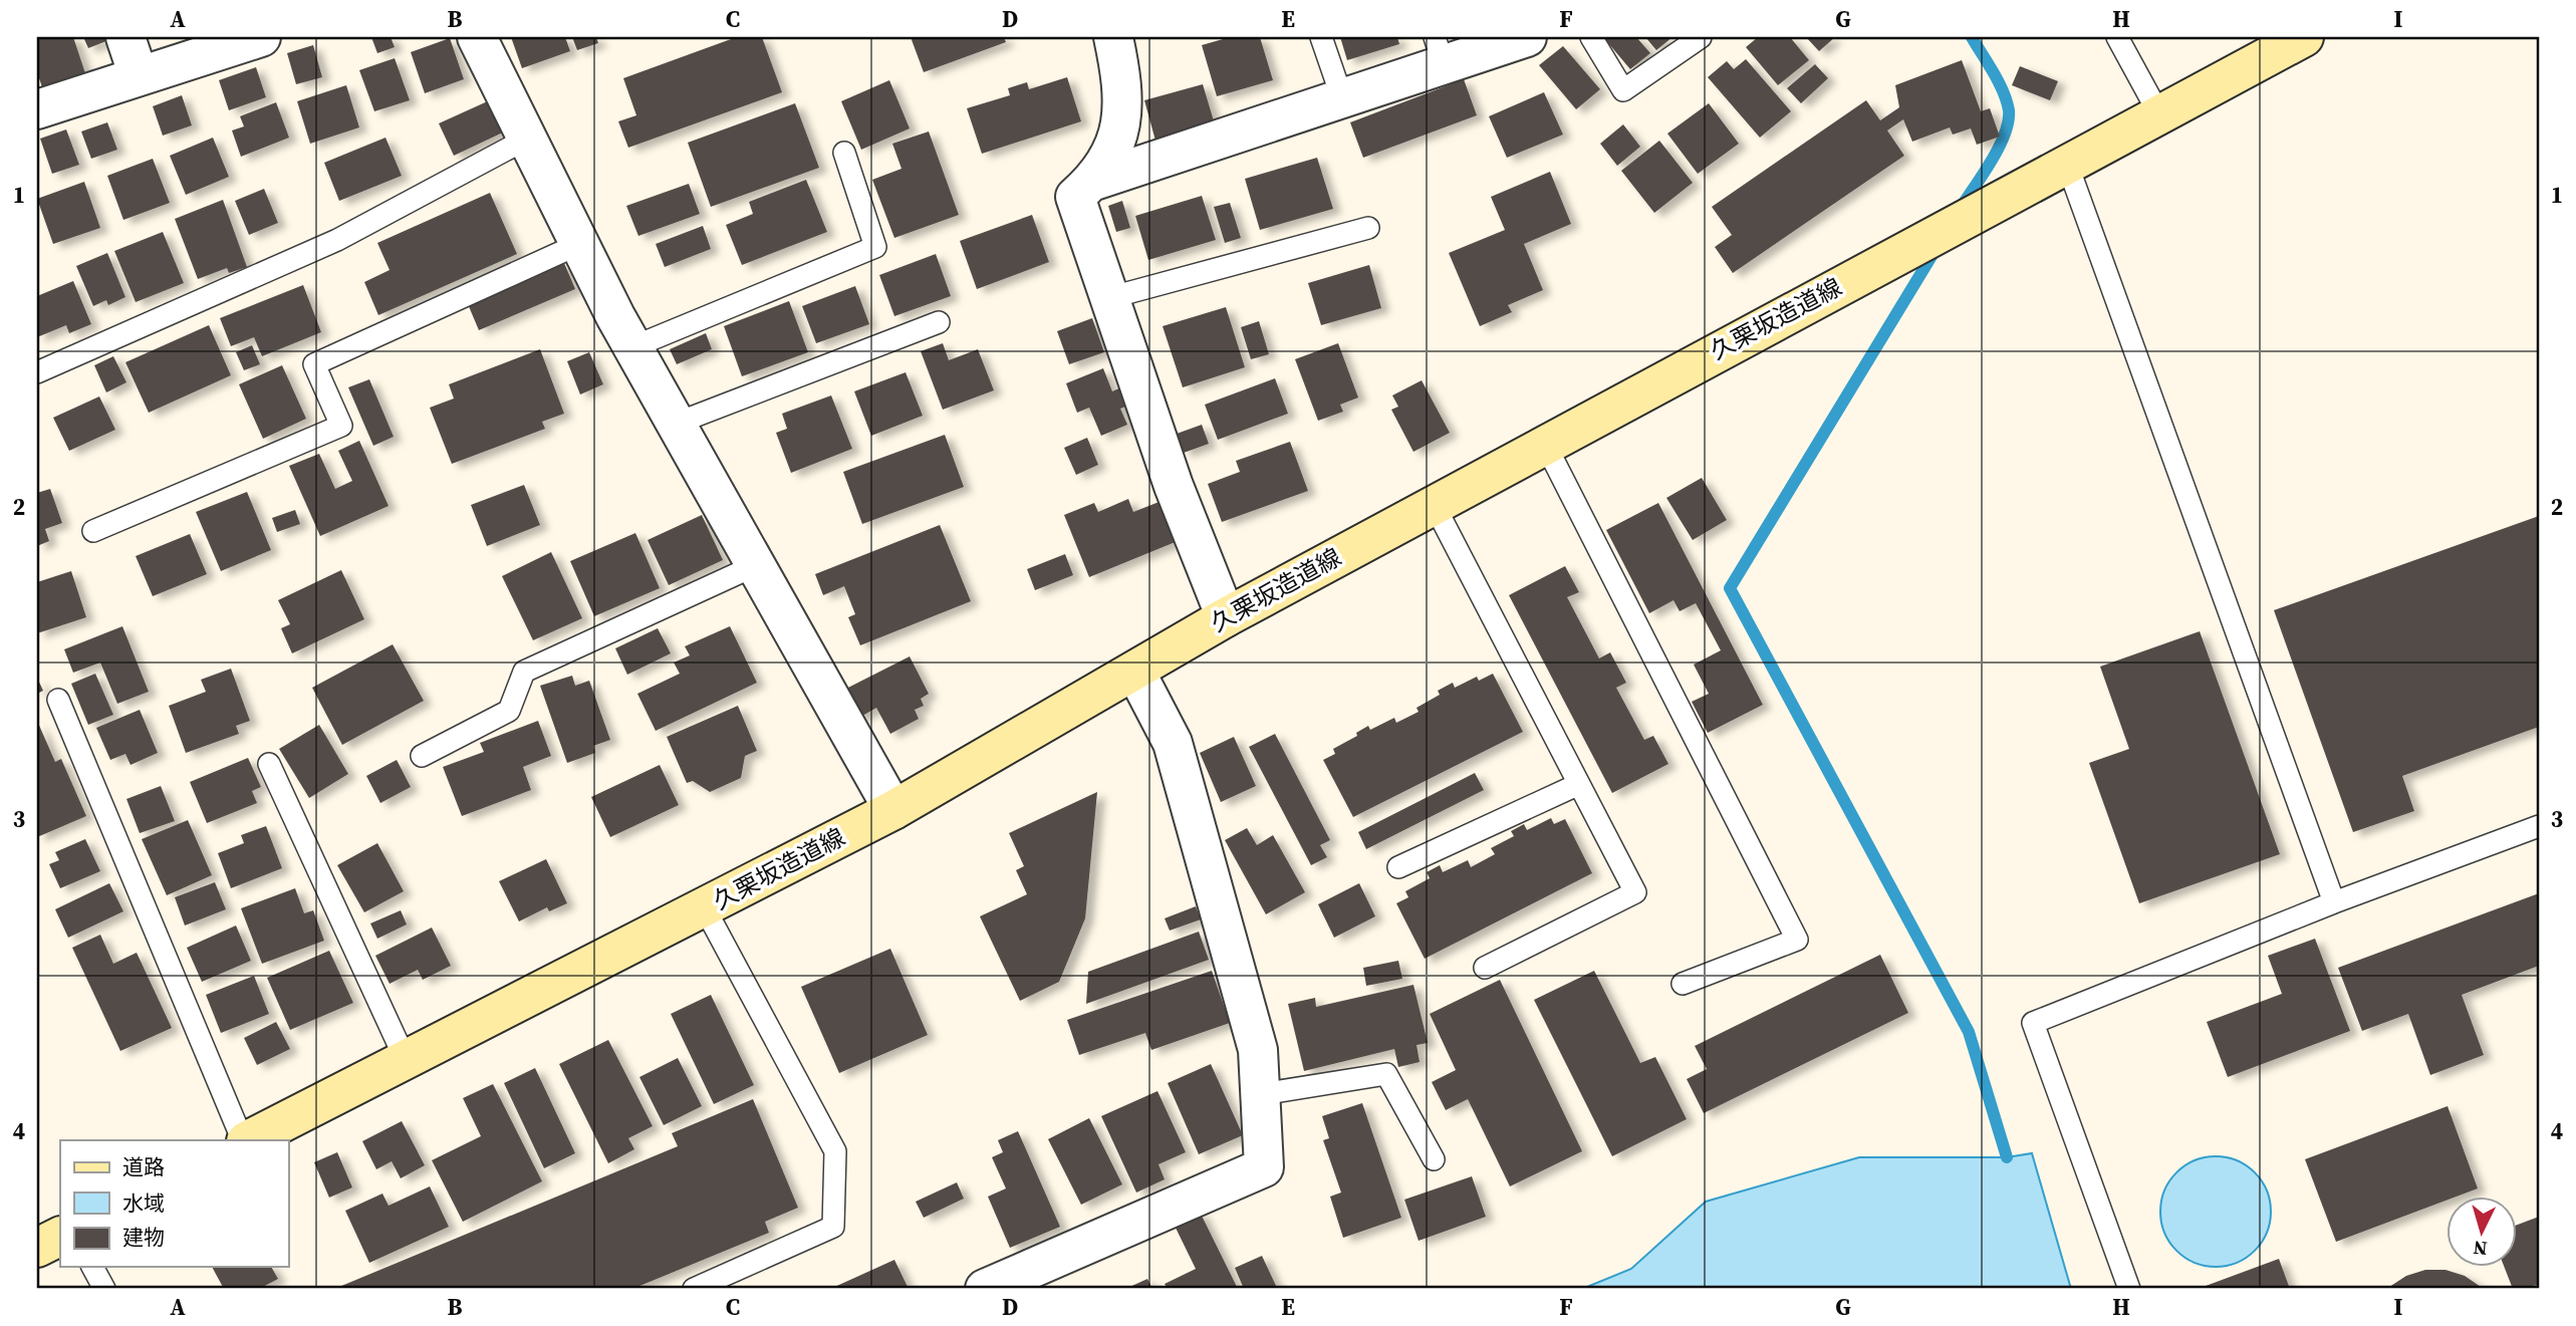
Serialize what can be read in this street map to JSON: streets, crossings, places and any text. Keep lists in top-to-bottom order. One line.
{"streets":{"main road":["久栗坂造道線"]},"legend":["道路","水域","建物"],"north":"bottom","grid":{"columns":["A","B","C","D","E","F","G","H","I"],"rows":["1","2","3","4"]}}
